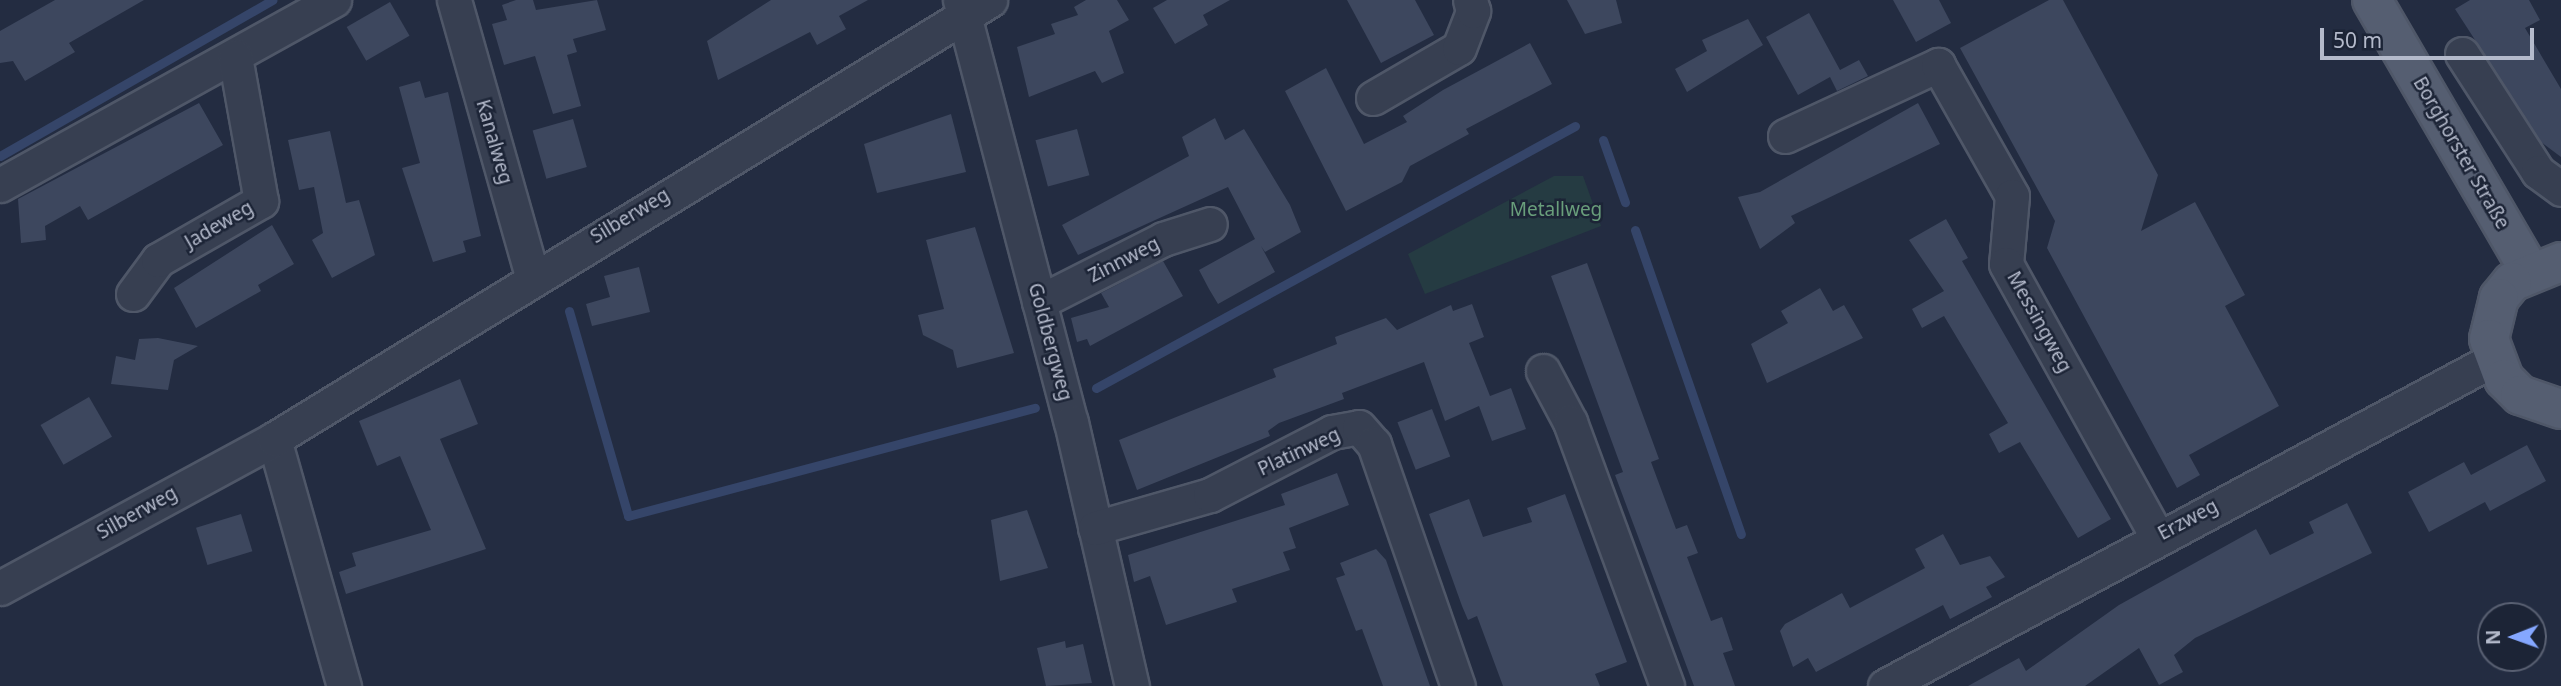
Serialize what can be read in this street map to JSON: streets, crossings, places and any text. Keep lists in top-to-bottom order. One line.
{"streets":{"main road":["Borghorster Straße"],"street":["Kanalweg","Silberweg","Jadeweg","Zinnweg","Messingweg","Goldbergweg","Platinweg","Erzweg"]},"crossings":[["Kanalweg","Silberweg"],["Silberweg","Goldbergweg"],["Zinnweg","Goldbergweg"],["Messingweg","Erzweg"],["Goldbergweg","Platinweg"]],"parks":["Metallweg"],"scale_bar":"50 m","north":"left"}
